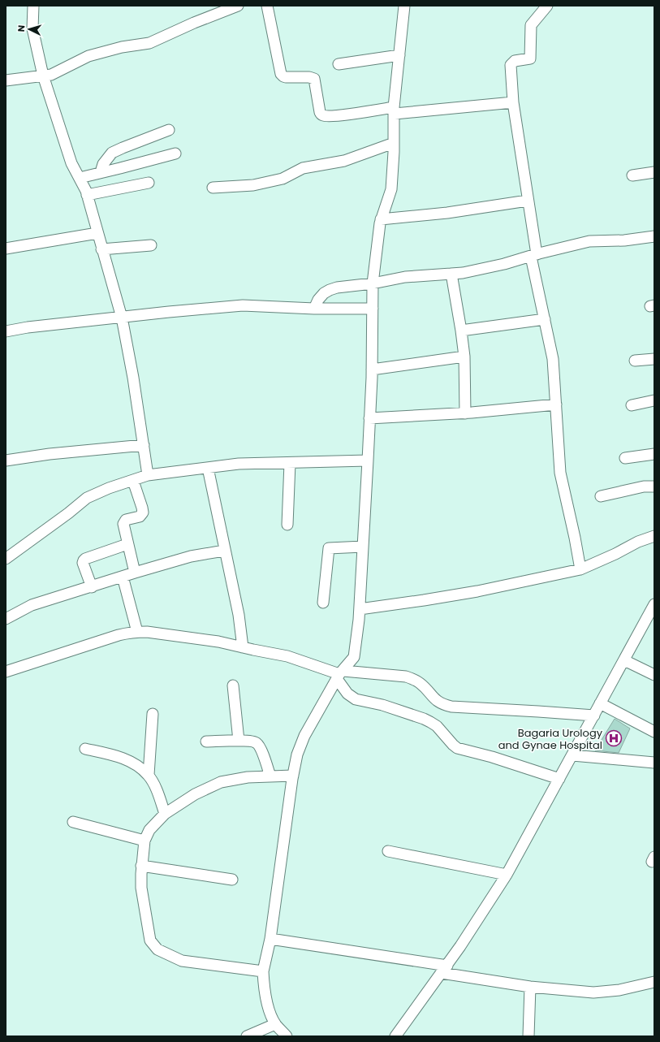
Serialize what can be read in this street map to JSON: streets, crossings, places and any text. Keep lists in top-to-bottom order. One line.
{"places":{"hospital":["Bagaria Urology and Gynae Hospital"]},"north":"left"}
